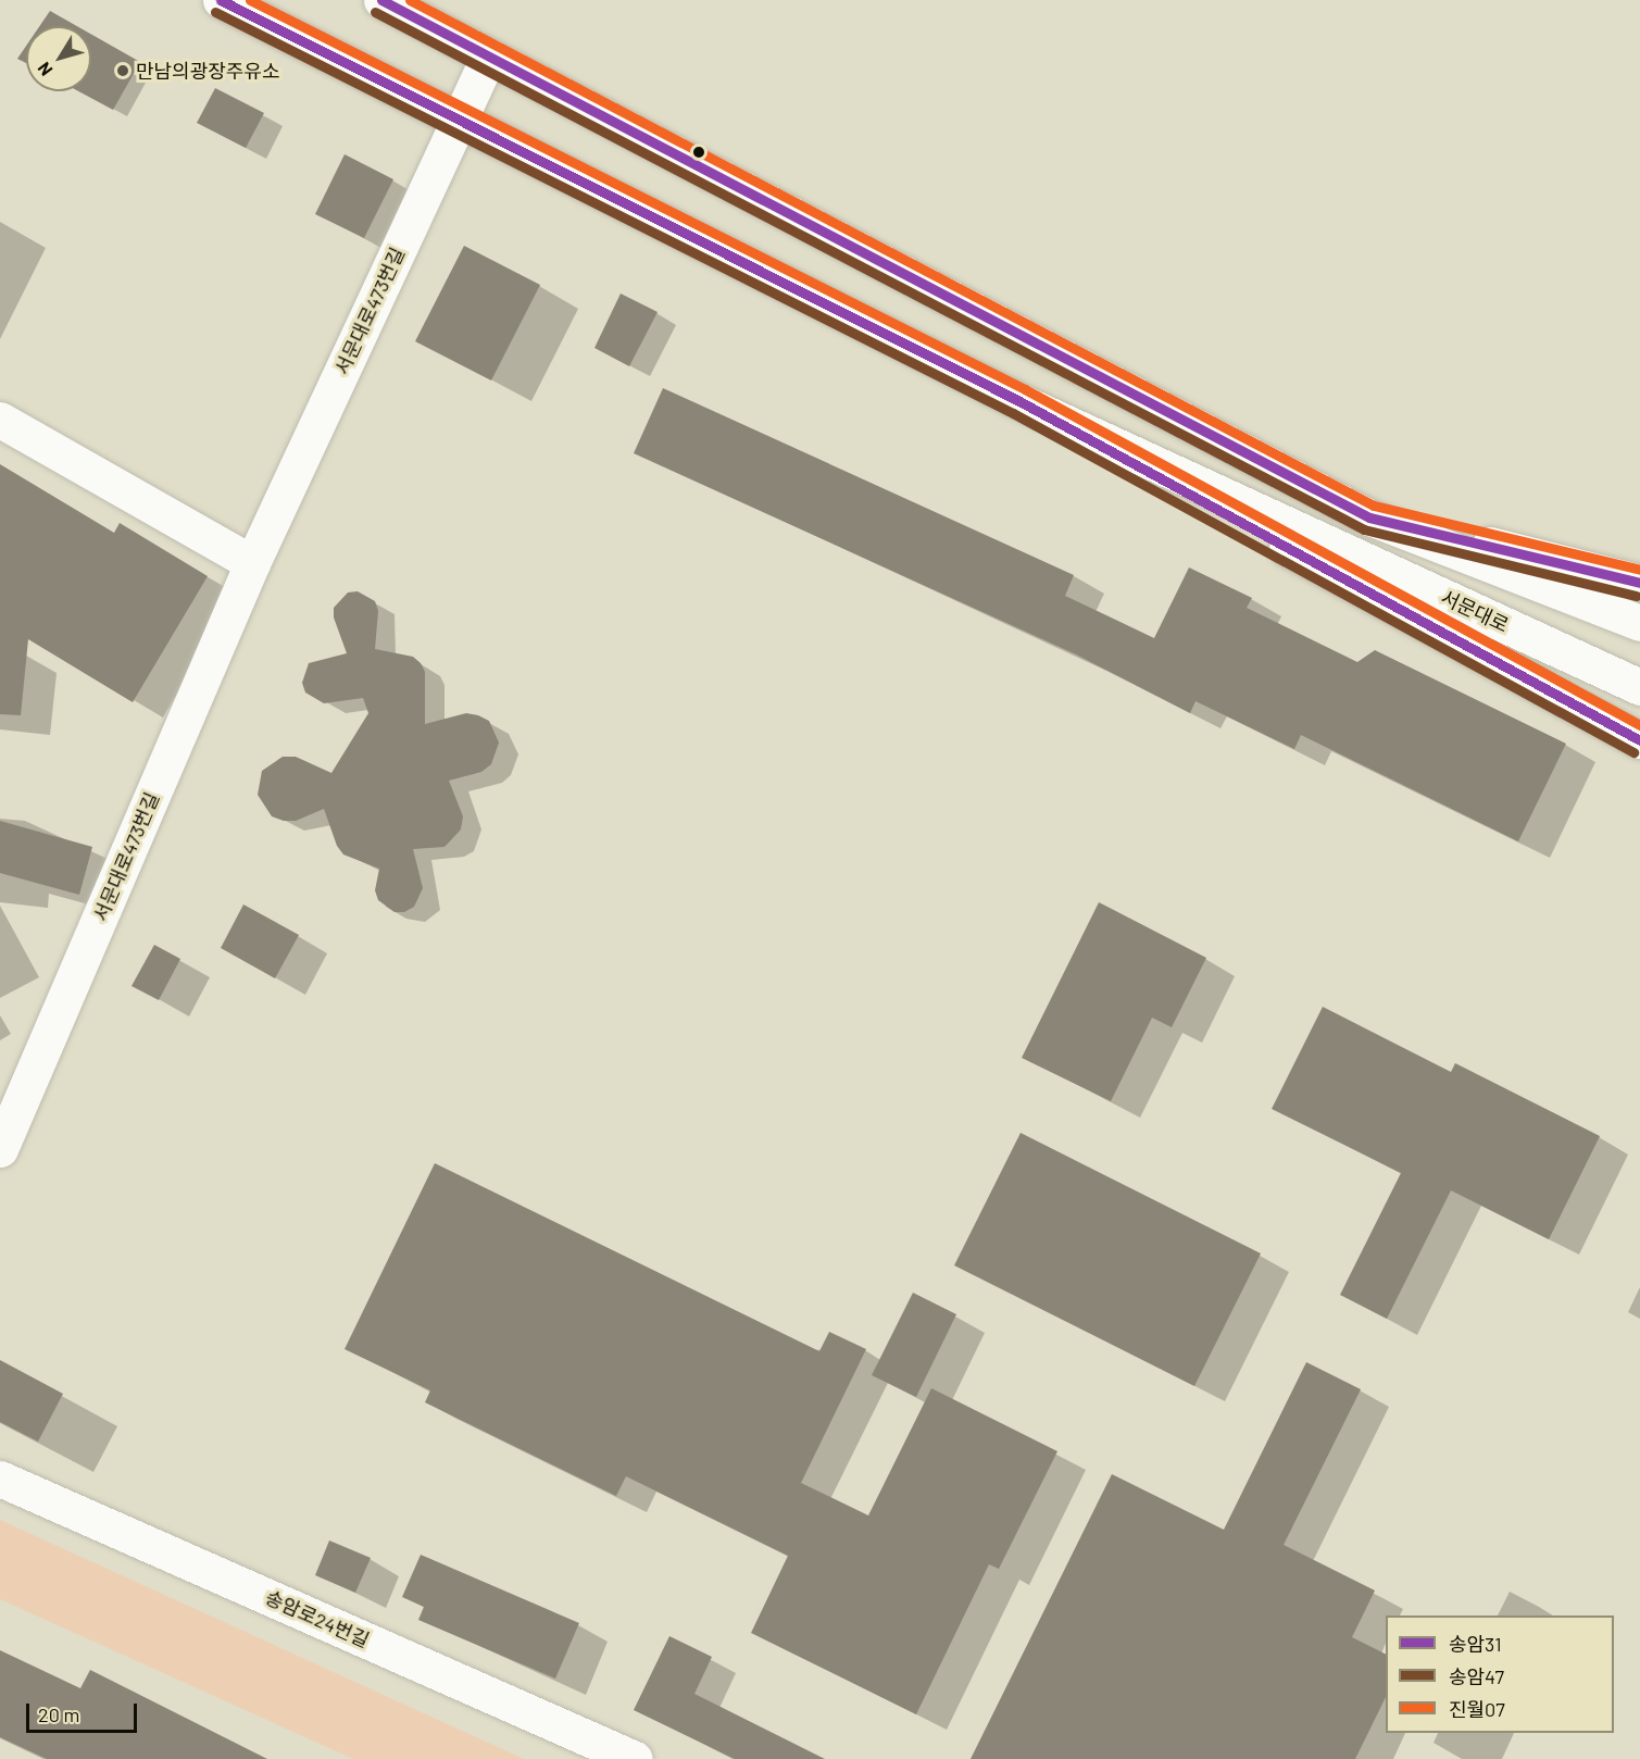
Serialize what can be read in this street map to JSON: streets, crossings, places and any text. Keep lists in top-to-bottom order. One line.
{"streets":{"main road":["서문대로473번길","서문대로","송암로24번길"]},"crossings":[["서문대로473번길","서문대로"]],"places":["만남의광장주유소"],"lines":["transit line 송암31","transit line 진월07","transit line 송암47"],"legend":["송암31","송암47","진월07"],"scale_bar":"20 m","north":"bottom left"}
